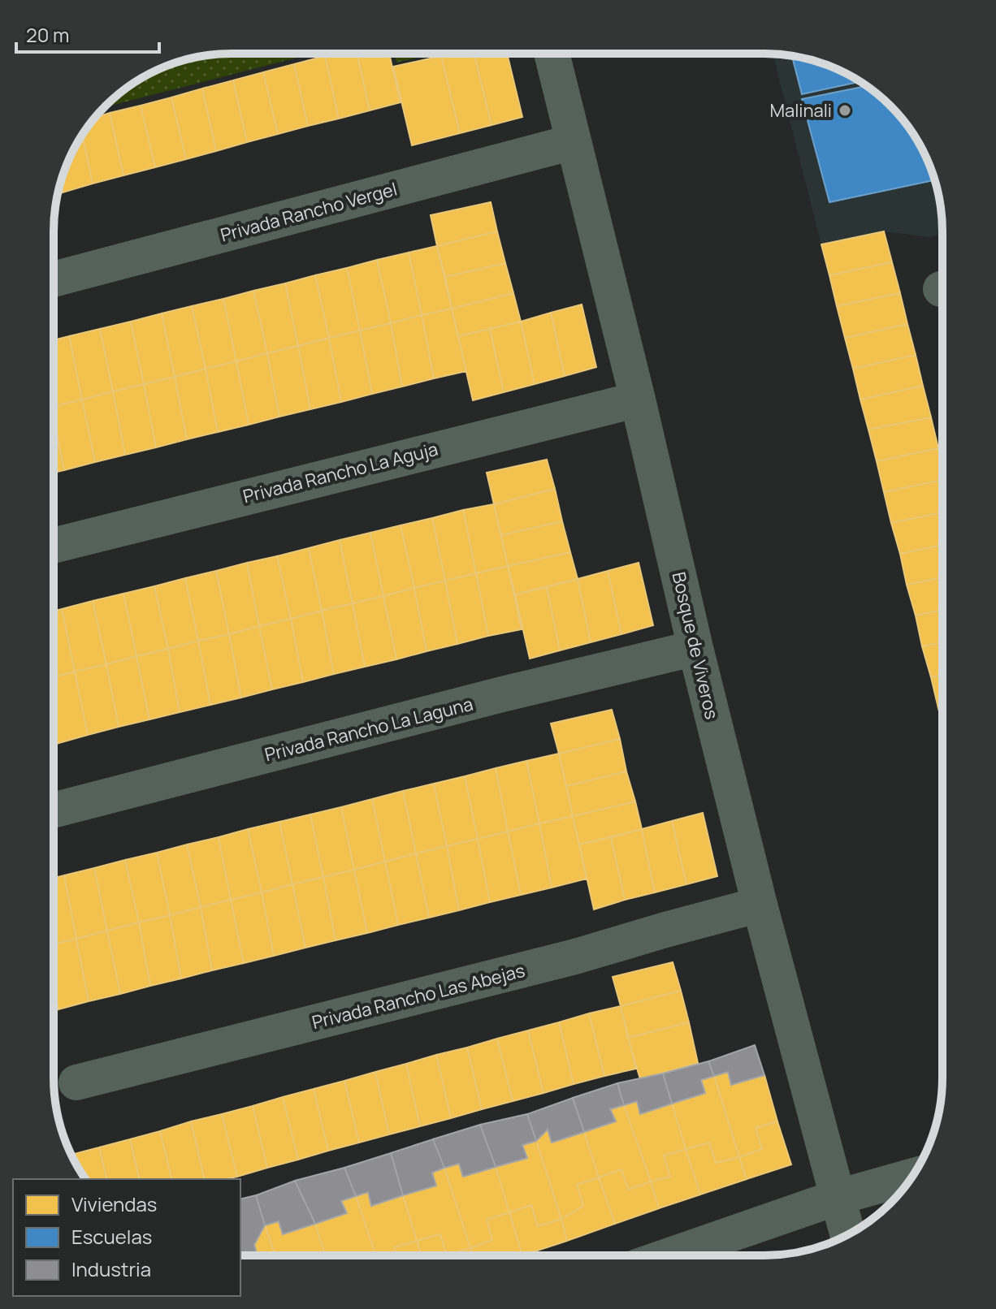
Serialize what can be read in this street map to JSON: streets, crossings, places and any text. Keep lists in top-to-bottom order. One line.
{"streets":{"street":["Privada Rancho Vergel","Privada Rancho La Aguja","Bosque de Viveros","Privada Rancho La Laguna","Privada Rancho Las Abejas"]},"crossings":[["Privada Rancho Vergel","Bosque de Viveros"],["Privada Rancho La Aguja","Bosque de Viveros"],["Bosque de Viveros","Privada Rancho La Laguna"],["Bosque de Viveros","Privada Rancho Las Abejas"]],"places":["Malinali"],"legend":["Viviendas","Escuelas","Industria"],"scale_bar":"20 m"}
